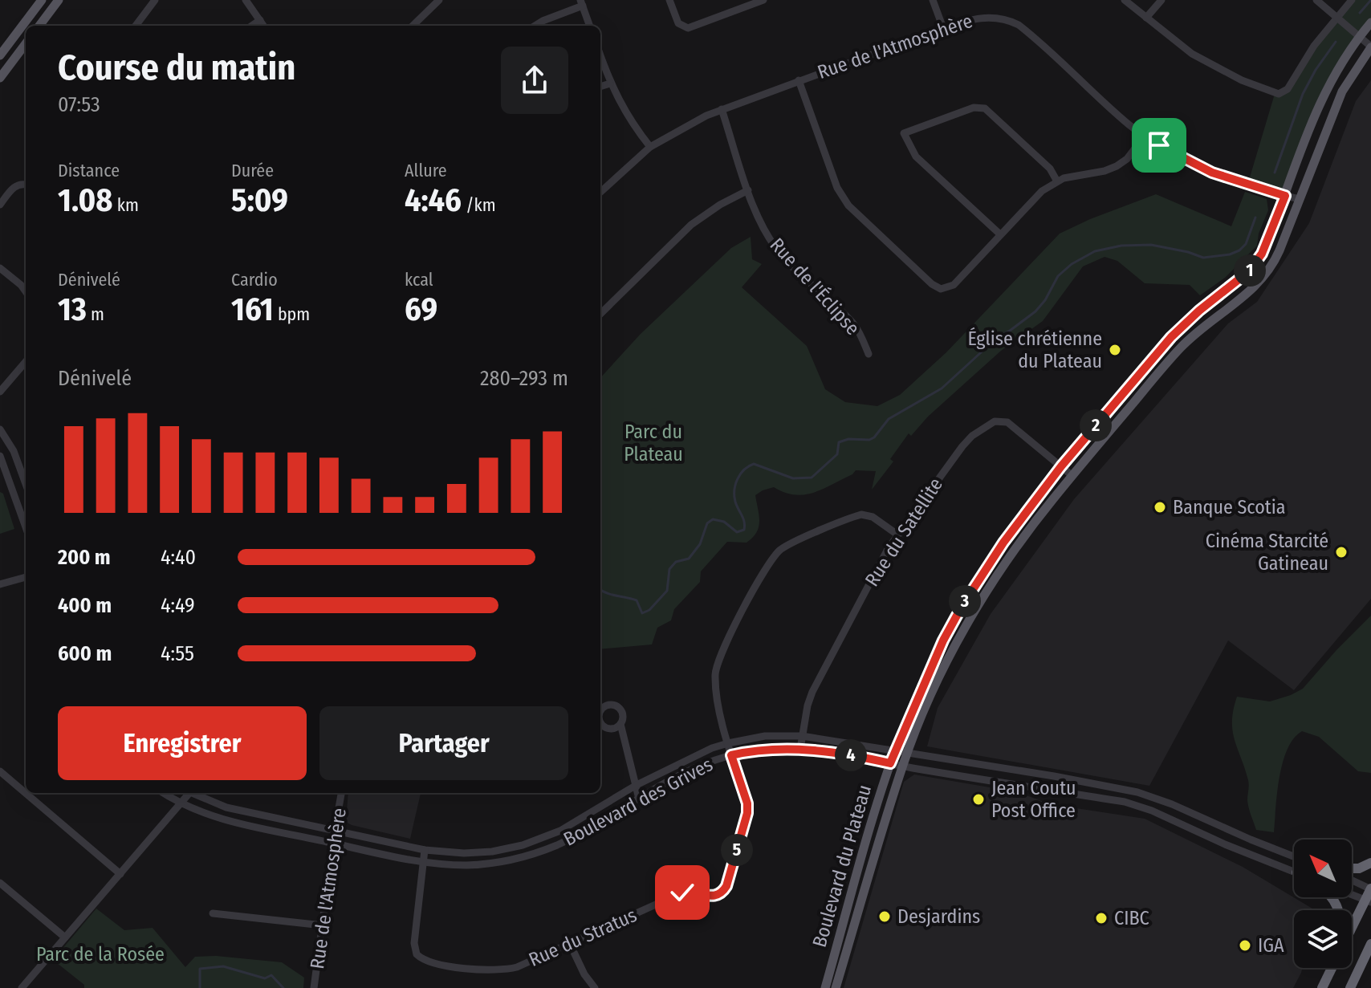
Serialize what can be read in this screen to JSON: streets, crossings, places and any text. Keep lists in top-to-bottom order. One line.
{"streets":{"main road":["Boulevard du Plateau"],"street":["Rue de l'Atmosphère","Rue de l'Éclipse","Rue du Satellite","Boulevard des Grives","Rue du Stratus"]},"crossings":[["Rue de l'Atmosphère","Rue de l'Éclipse"],["Rue de l'Atmosphère","Boulevard des Grives"],["Rue de l'Atmosphère","Boulevard du Plateau"],["Rue du Satellite","Boulevard des Grives"],["Rue du Satellite","Boulevard du Plateau"],["Rue du Satellite","Rue du Stratus"],["Boulevard des Grives","Boulevard du Plateau"],["Boulevard des Grives","Rue du Stratus"]],"parks":["Parc du Plateau","Parc de la Rosée"],"places":["Église chrétienne du Plateau","Banque Scotia","Cinéma Starcité Gatineau","Jean Coutu Post Office","Desjardins","CIBC","IGA"],"north":"top left","page":{"heading":["Course du matin","07:53"],"stats":[["Distance","1.08 km"],["Durée","5:09"],["Allure","4:46 /km"],["Dénivelé","13 m"],["Cardio","161 bpm"],["kcal","69"]],"pins":["1","2","3","4","5"],"chart":["Dénivelé","280–293 m"],"list":[{"name":"200 m","note":"4:40"},{"name":"400 m","note":"4:49"},{"name":"600 m","note":"4:55"}],"buttons":["Enregistrer","Partager"]}}
